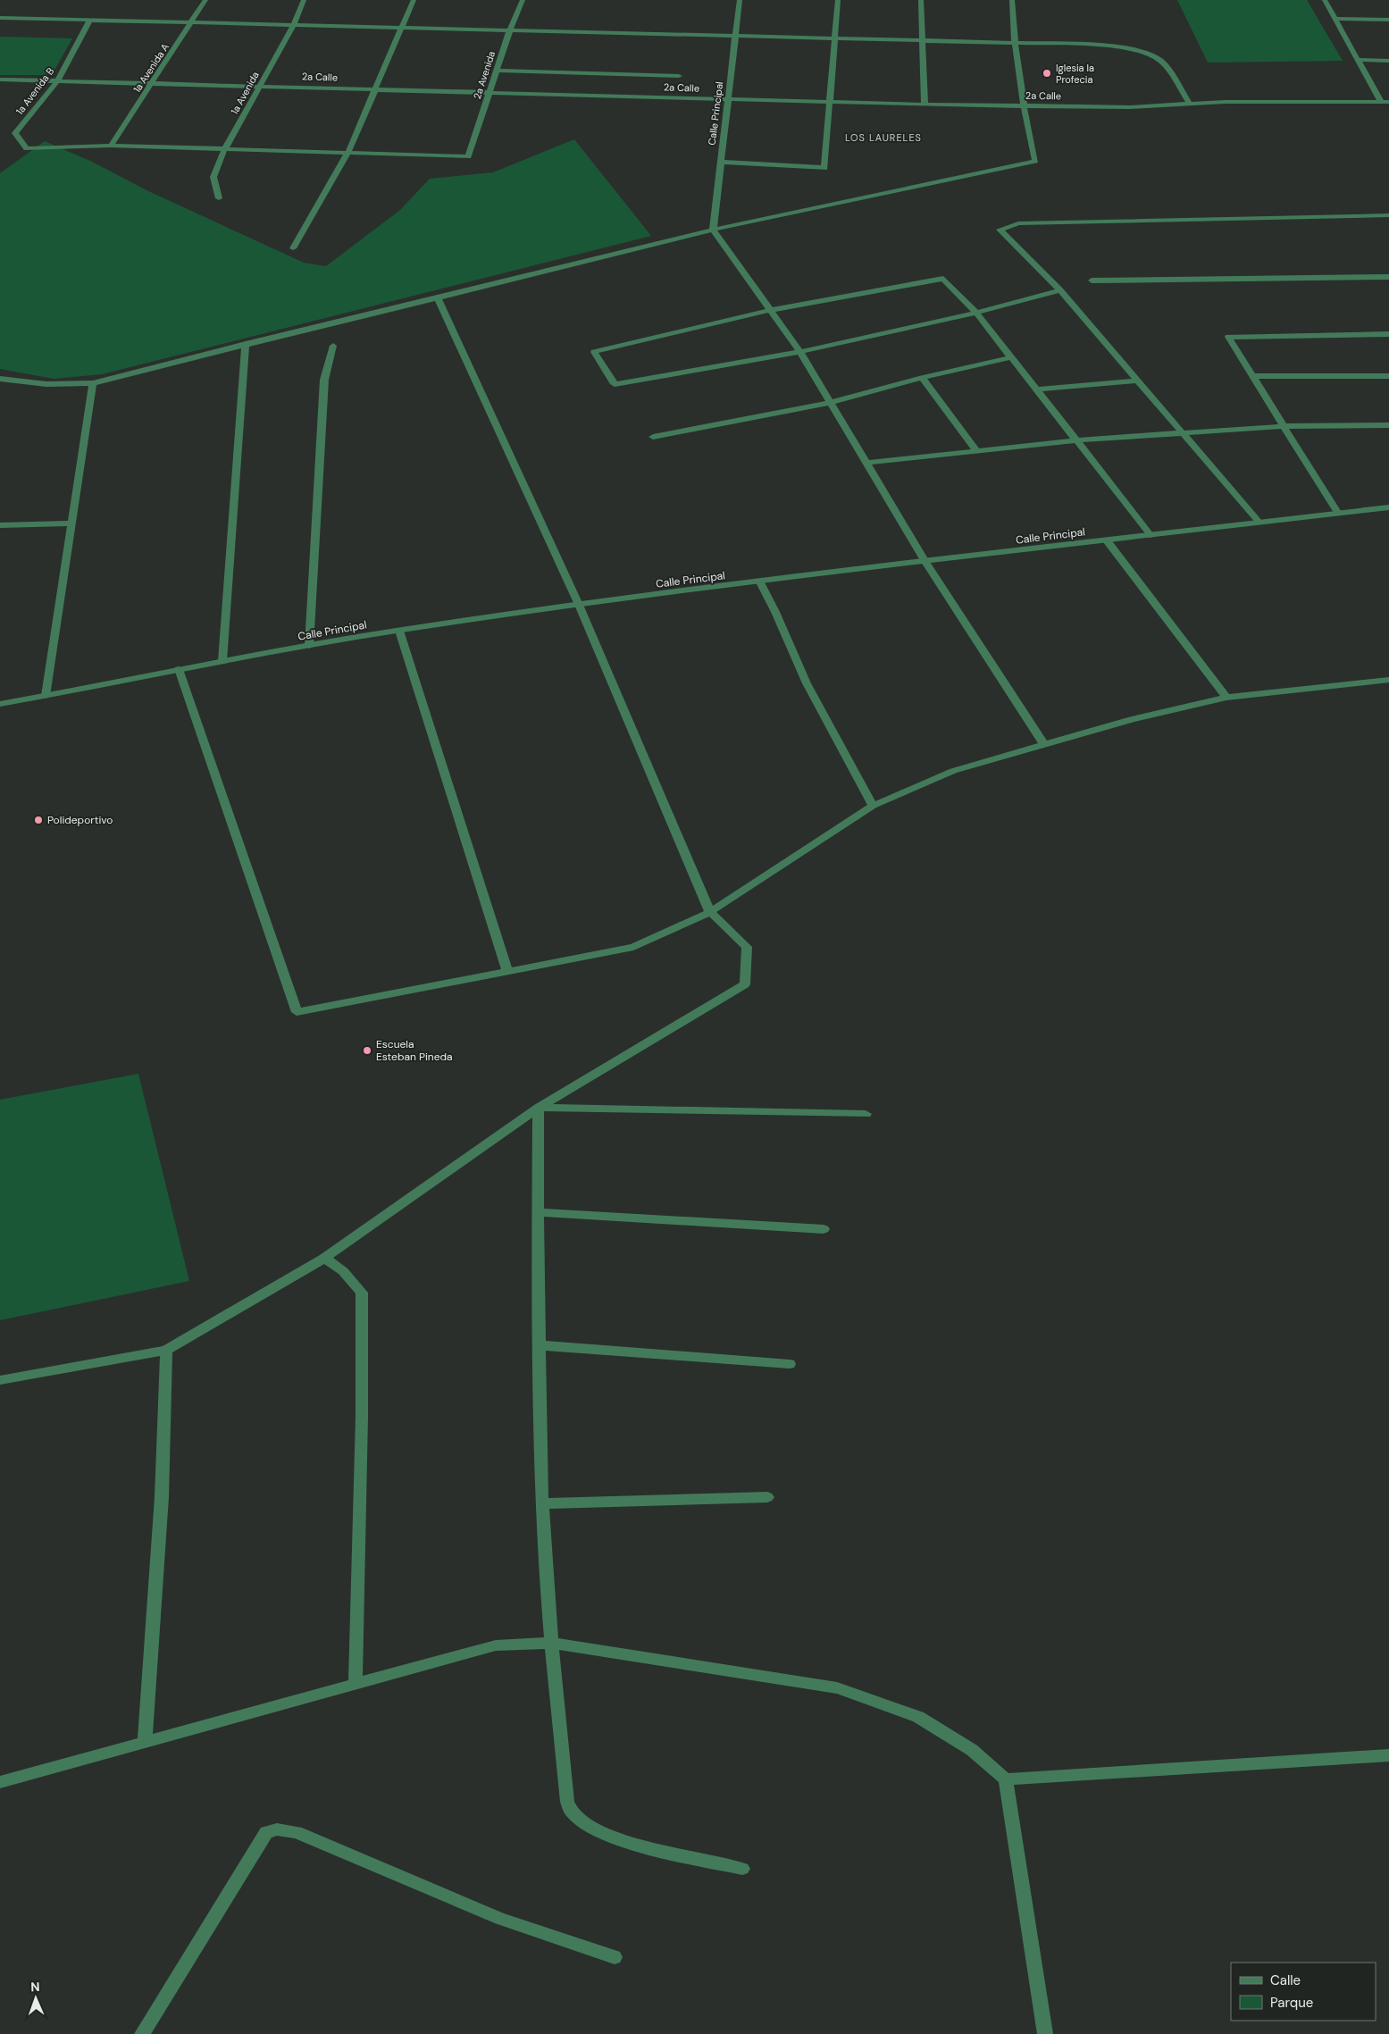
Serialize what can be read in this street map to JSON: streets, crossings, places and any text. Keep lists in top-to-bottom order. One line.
{"streets":{"street":["1a Avenida A","2a Avenida","2a Calle","1a Avenida B","1a Avenida","Calle Principal"]},"crossings":[["1a Avenida A","2a Calle"],["1a Avenida A","1a Avenida B"],["2a Avenida","2a Calle"],["2a Calle","1a Avenida B"],["2a Calle","1a Avenida"],["2a Calle","Calle Principal"]],"districts":["LOS LAURELES"],"places":["Iglesia la Profecia","Polideportivo","Escuela Esteban Pineda"],"legend":["Calle","Parque"],"north":"top"}
